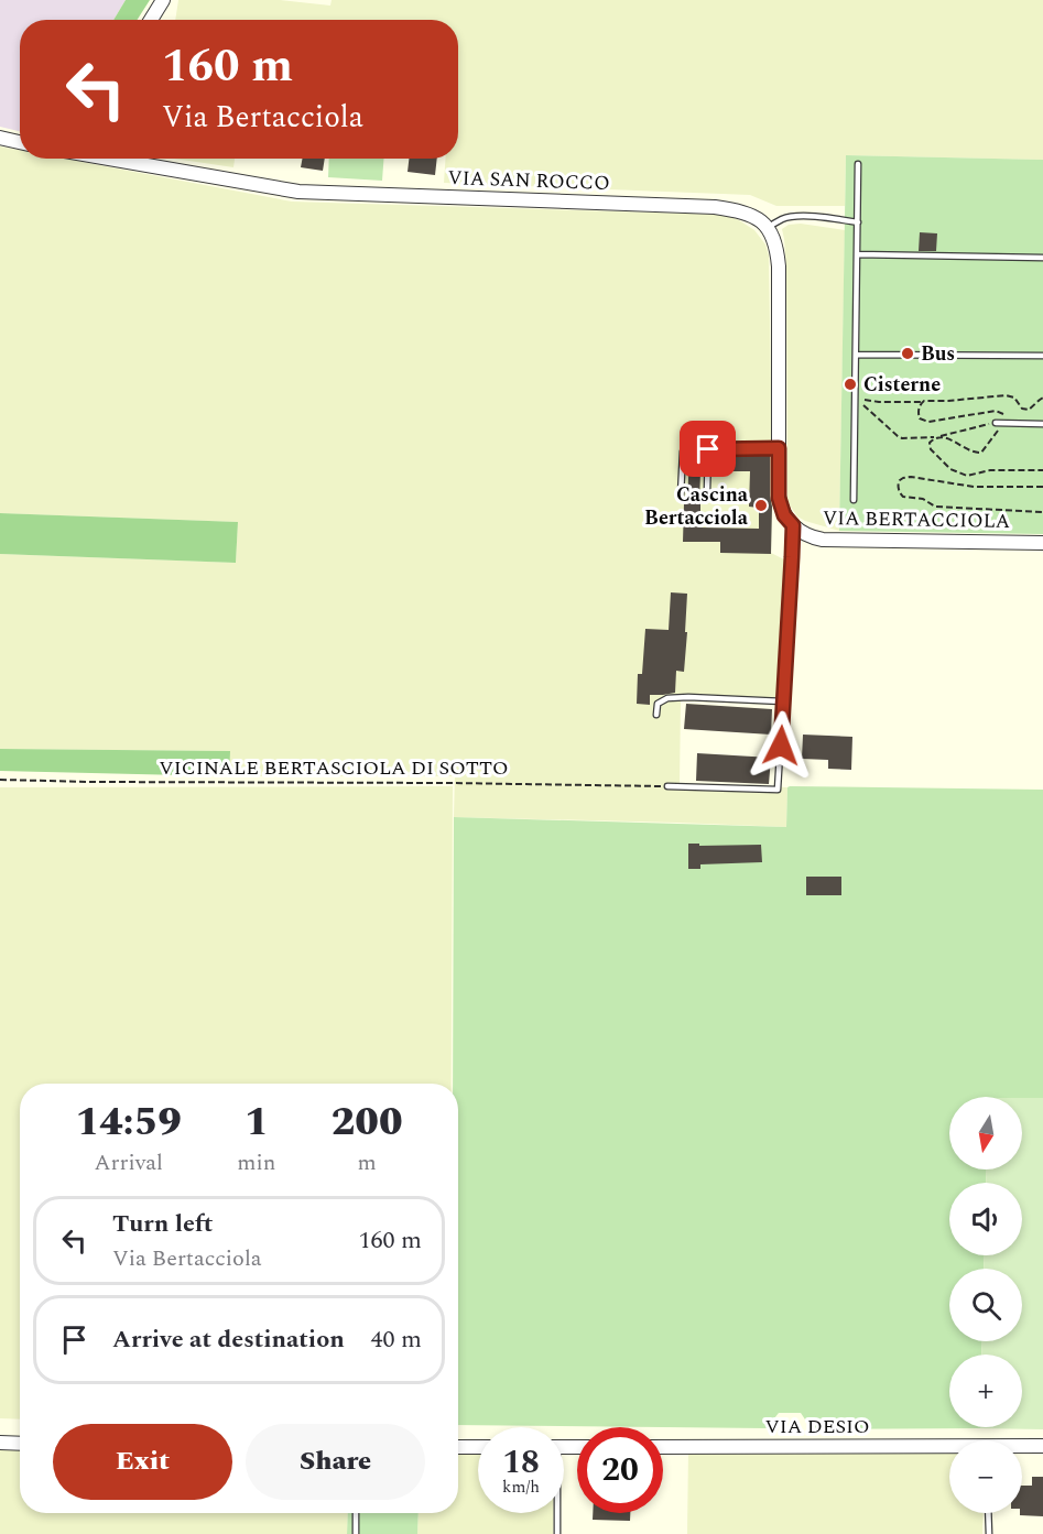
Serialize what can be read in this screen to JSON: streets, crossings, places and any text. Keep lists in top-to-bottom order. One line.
{"streets":{"street":["VIA SAN ROCCO","VIA BERTACCIOLA","VIA DESIO"],"path":["VICINALE BERTASCIOLA DI SOTTO"]},"places":["Bus","Cisterne","Cascina Bertacciola"],"north":"bottom","page":{"turn":["160 m","Via Bertacciola"],"eta":["14:59","Arrival","1","min","200","m"],"map_buttons":["+","−"],"list":[{"name":"Turn left","note":"Via Bertacciola","value":"160 m"},{"name":"Arrive at destination","value":"40 m"}],"buttons":["Exit","Share"],"speed":"18 km/h","limit":"20"}}
